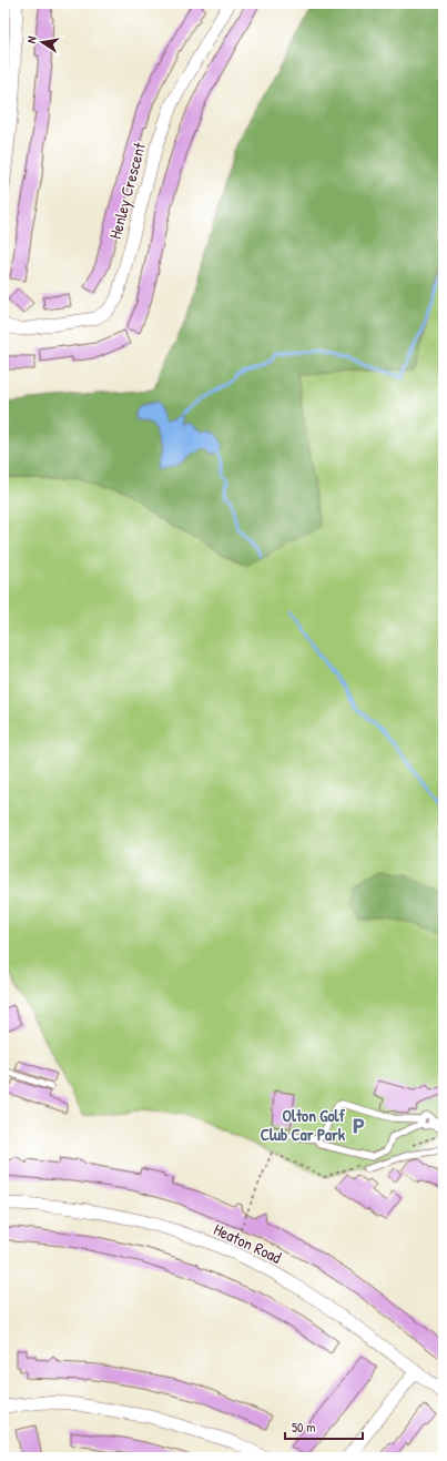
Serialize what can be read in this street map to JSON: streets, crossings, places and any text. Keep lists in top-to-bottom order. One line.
{"streets":{"street":["Henley Crescent","Heaton Road"]},"places":{"parking":["Olton Golf Club Car Park"]},"scale_bar":"50 m","north":"left"}
